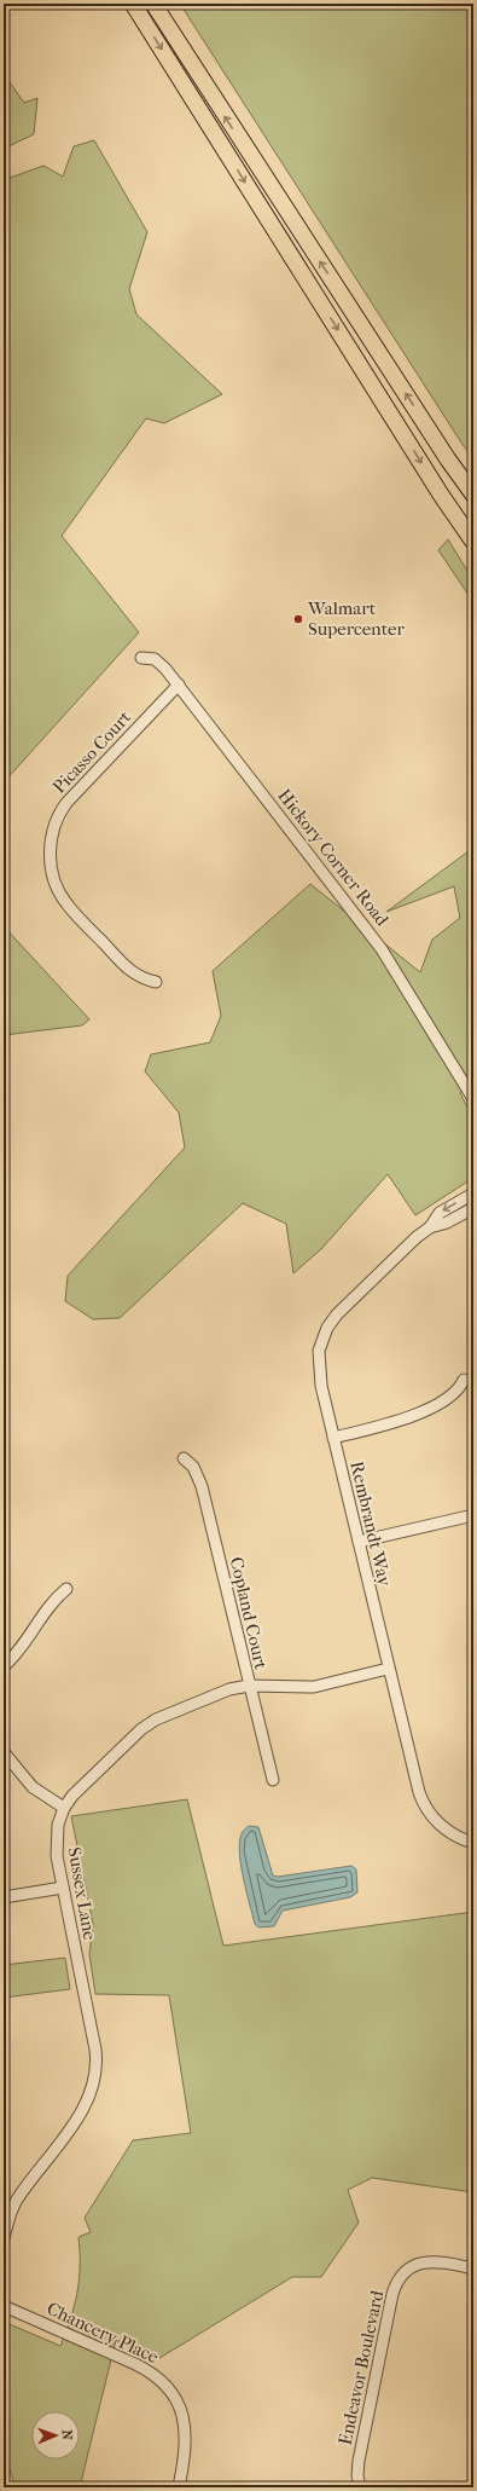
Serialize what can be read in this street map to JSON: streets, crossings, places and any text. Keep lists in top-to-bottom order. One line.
{"streets":{"street":["Picasso Court","Hickory Corner Road","Rembrandt Way","Copland Court","Sussex Lane","Chancery Place","Endeavor Boulevard"]},"crossings":[["Picasso Court","Hickory Corner Road"],["Rembrandt Way","Sussex Lane"],["Copland Court","Sussex Lane"]],"places":["Walmart Supercenter"],"north":"right"}
